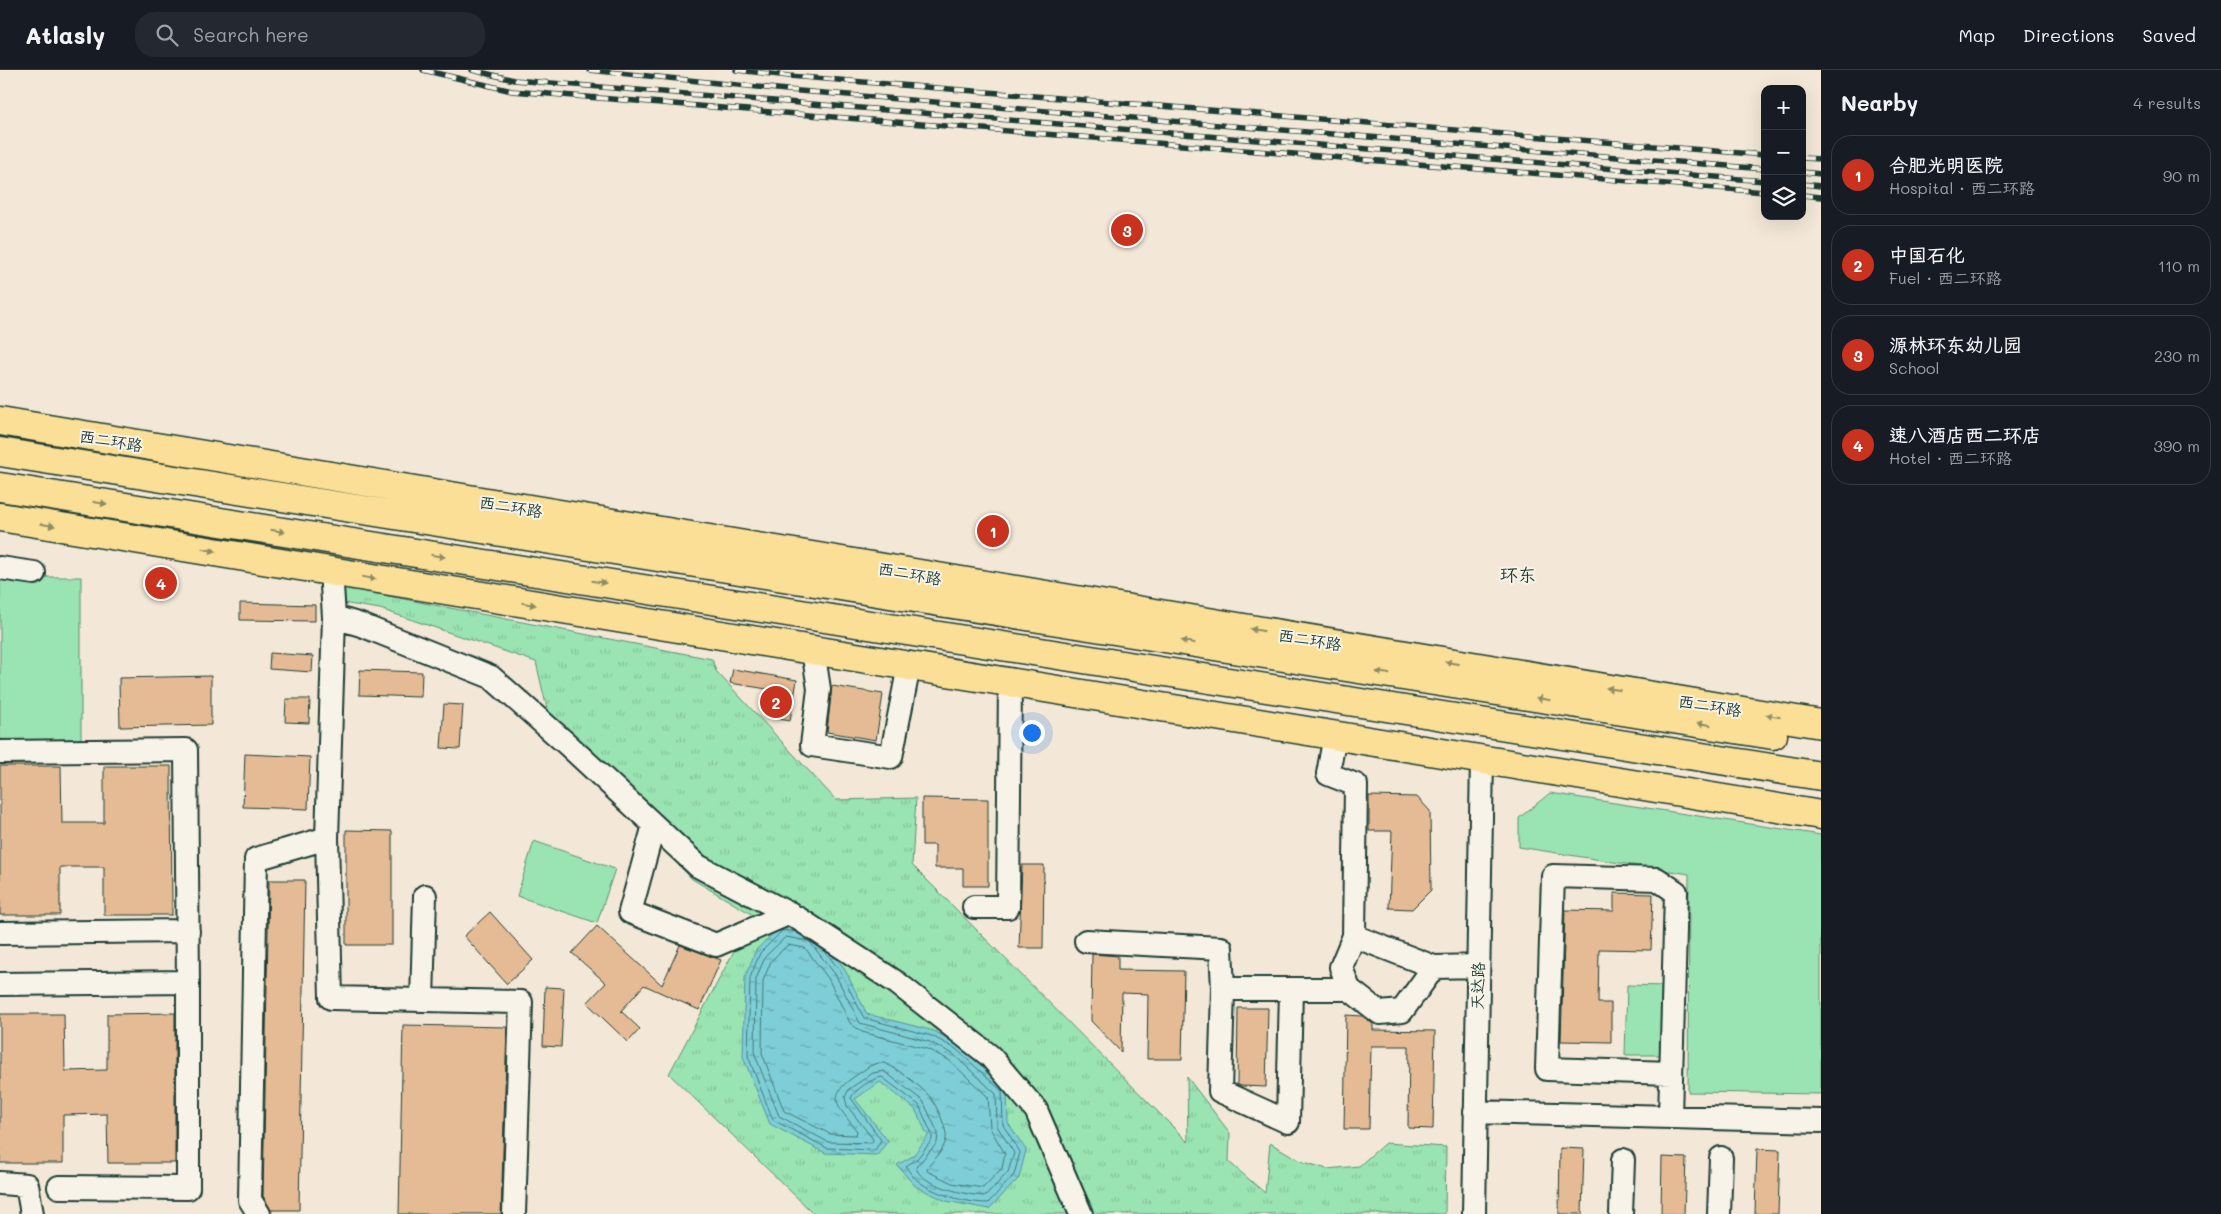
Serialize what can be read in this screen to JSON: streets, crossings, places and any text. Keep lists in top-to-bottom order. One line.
{"streets":{"highway":["西二环路"],"street":["天达路"]},"districts":["环东"],"page":{"header":"Atlasly","search":"Search here","nav":["Map","Directions","Saved"],"heading":["Nearby","4 results"],"map_buttons":["+","−"],"list":[{"mark":"1","name":"合肥光明医院","note":"Hospital · 西二环路","value":"90 m"},{"mark":"2","name":"中国石化","note":"Fuel · 西二环路","value":"110 m"},{"mark":"3","name":"源林环东幼儿园","note":"School","value":"230 m"},{"mark":"4","name":"速八酒店西二环店","note":"Hotel · 西二环路","value":"390 m"}],"pins":["3","1","4","2"]}}
